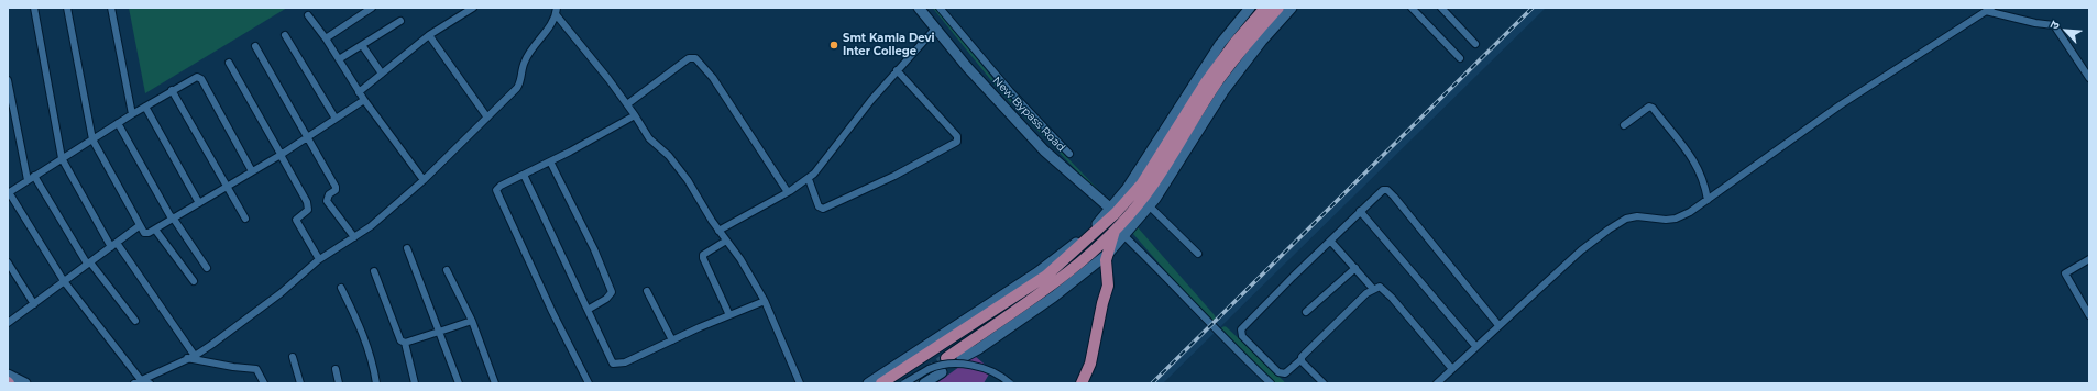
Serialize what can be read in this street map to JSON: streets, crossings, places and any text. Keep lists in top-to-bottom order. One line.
{"streets":{"main road":["New Bypass Road"]},"places":["Smt Kamla Devi Inter College"],"north":"top left"}
